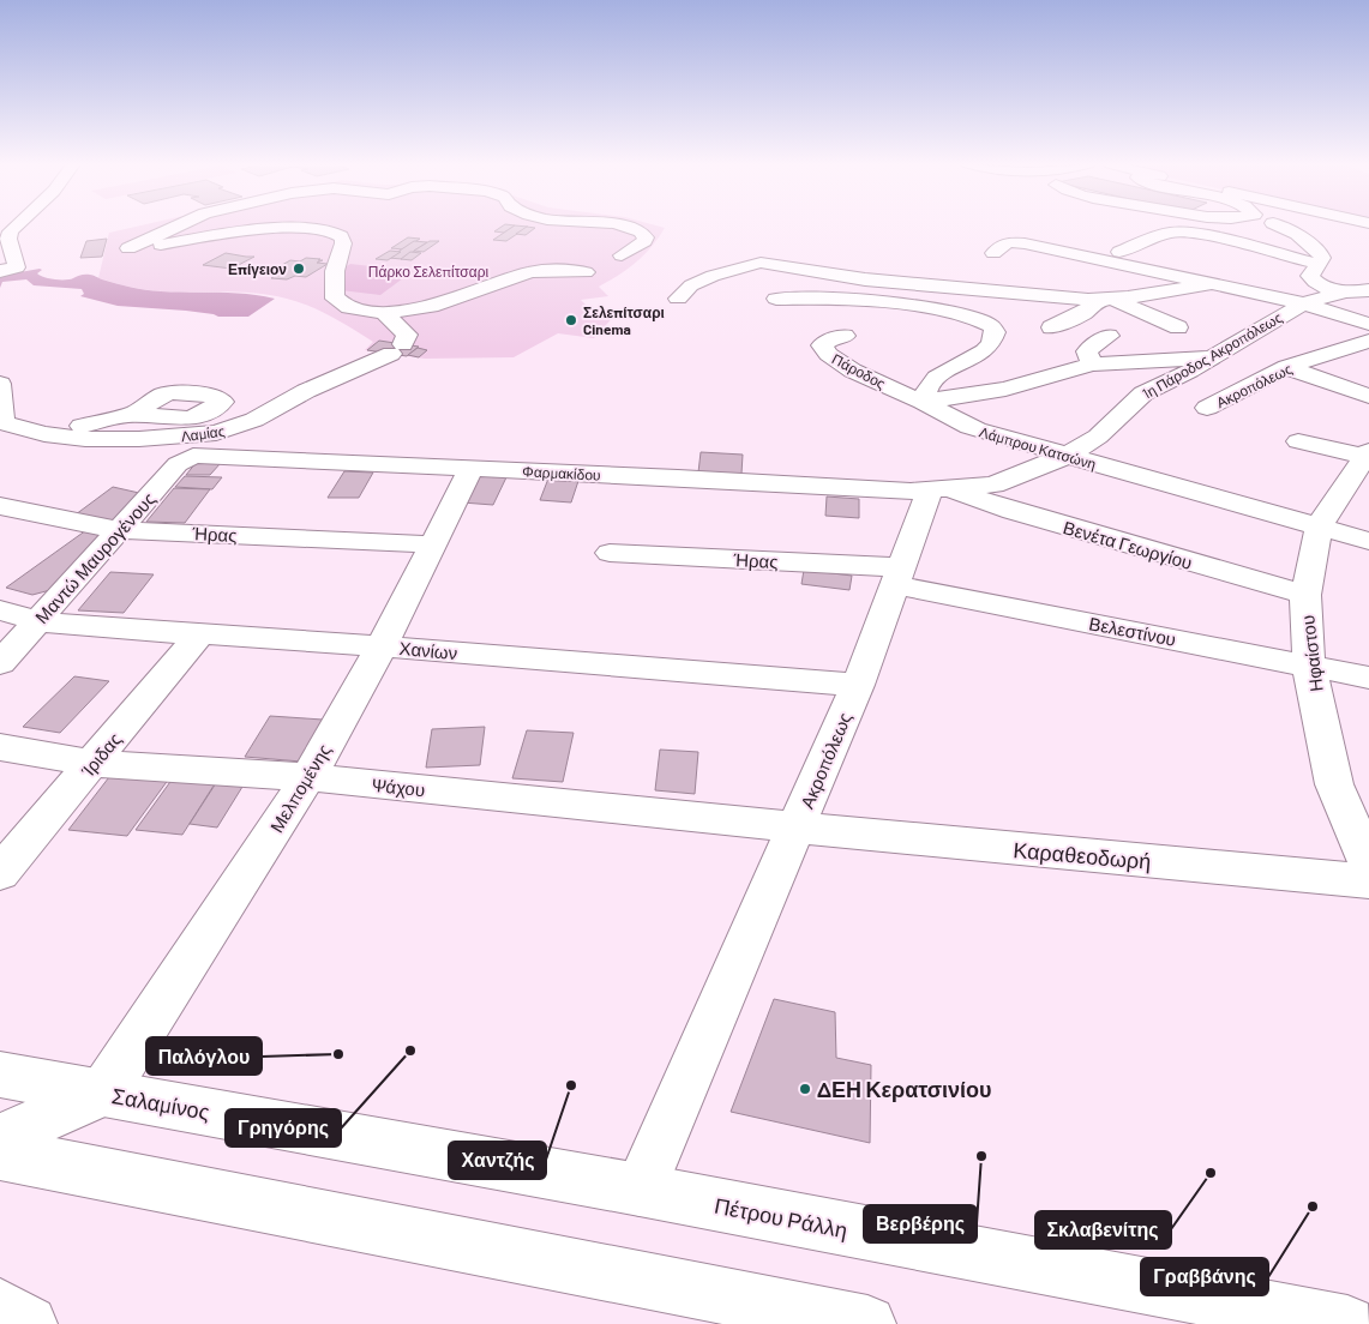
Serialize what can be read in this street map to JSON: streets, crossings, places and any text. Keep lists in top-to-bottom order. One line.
{"streets":{"street":["1η Πάροδος Ακροπόλεως","Πάροδος","Ακροπόλεως","Λαμίας","Λάμπρου Κατσώνη","Φαρμακίδου","Ήρας","Βενέτα Γεωργίου","Μαντώ Μαυρογένους","Βελεστίνου","Χανίων","Ηφαίστου","Ίριδας","Ψάχου","Μελπομένης","Καραθεοδωρή","Σαλαμίνος","Πέτρου Ράλλη"]},"crossings":[["1η Πάροδος Ακροπόλεως","Λάμπρου Κατσώνη"],["Πάροδος","Λάμπρου Κατσώνη"],["Ακροπόλεως","Φαρμακίδου"],["Ακροπόλεως","Ήρας"],["Ακροπόλεως","Βενέτα Γεωργίου"],["Ακροπόλεως","Βελεστίνου"],["Ακροπόλεως","Χανίων"],["Ακροπόλεως","Ψάχου"],["Ακροπόλεως","Καραθεοδωρή"],["Ακροπόλεως","Σαλαμίνος"],["Ακροπόλεως","Πέτρου Ράλλη"],["Λάμπρου Κατσώνη","Ηφαίστου"],["Φαρμακίδου","Βενέτα Γεωργίου"],["Φαρμακίδου","Μαντώ Μαυρογένους"],["Φαρμακίδου","Μελπομένης"],["Ήρας","Μαντώ Μαυρογένους"],["Ήρας","Βελεστίνου"],["Ήρας","Μελπομένης"],["Βενέτα Γεωργίου","Ηφαίστου"],["Μαντώ Μαυρογένους","Χανίων"],["Βελεστίνου","Ηφαίστου"],["Χανίων","Ίριδας"],["Χανίων","Μελπομένης"],["Ίριδας","Ψάχου"],["Ψάχου","Μελπομένης"],["Ψάχου","Καραθεοδωρή"],["Μελπομένης","Σαλαμίνος"],["Σαλαμίνος","Πέτρου Ράλλη"]],"parks":["Πάρκο Σελεπίτσαρι"],"places":["Επίγειον","Σελεπίτσαρι Cinema","Γρηγόρης","Παλόγλου","Χαντζής","ΔΕΗ Κερατσινίου","Βερβέρης","Σκλαβενίτης","Γραββάνης"]}
